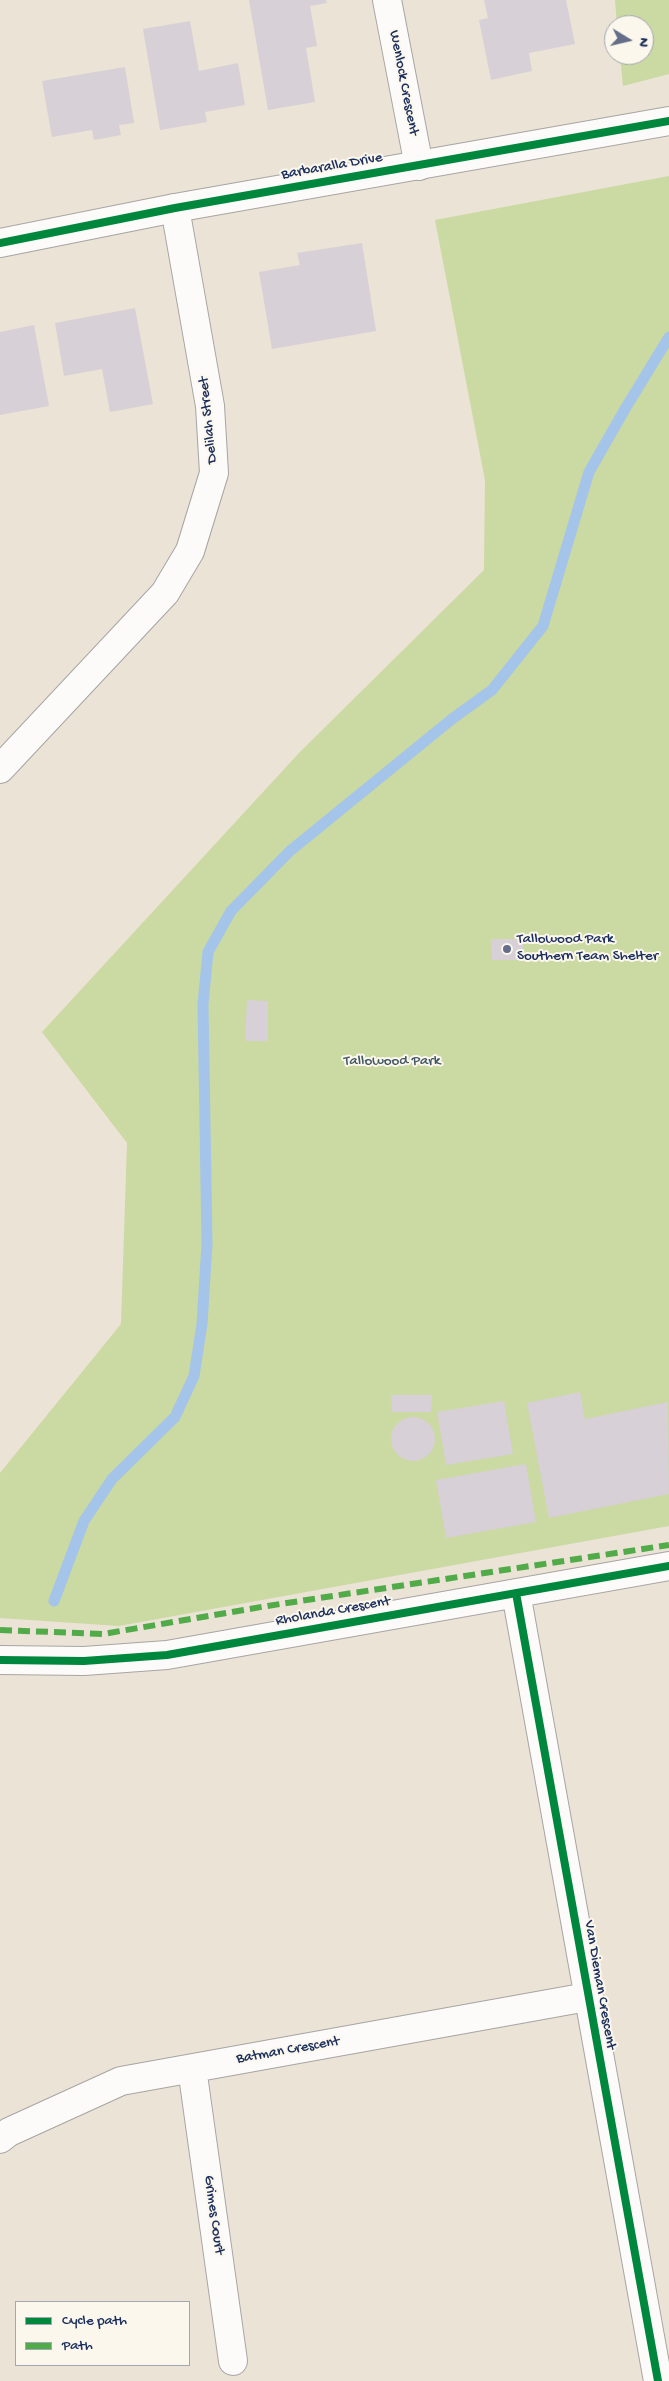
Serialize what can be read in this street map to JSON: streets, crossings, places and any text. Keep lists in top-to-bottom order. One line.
{"streets":{"street":["Wenlock Crescent","Barbaralla Drive","Delilah Street","Rholanda Crescent","Van Dieman Crescent","Batman Crescent","Grimes Court"]},"crossings":[["Wenlock Crescent","Barbaralla Drive"],["Barbaralla Drive","Delilah Street"],["Rholanda Crescent","Van Dieman Crescent"],["Van Dieman Crescent","Batman Crescent"],["Batman Crescent","Grimes Court"]],"parks":["Tallowood Park"],"places":["Tallowood Park Southern Team Shelter"],"legend":["Cycle path","Path"],"north":"right"}
